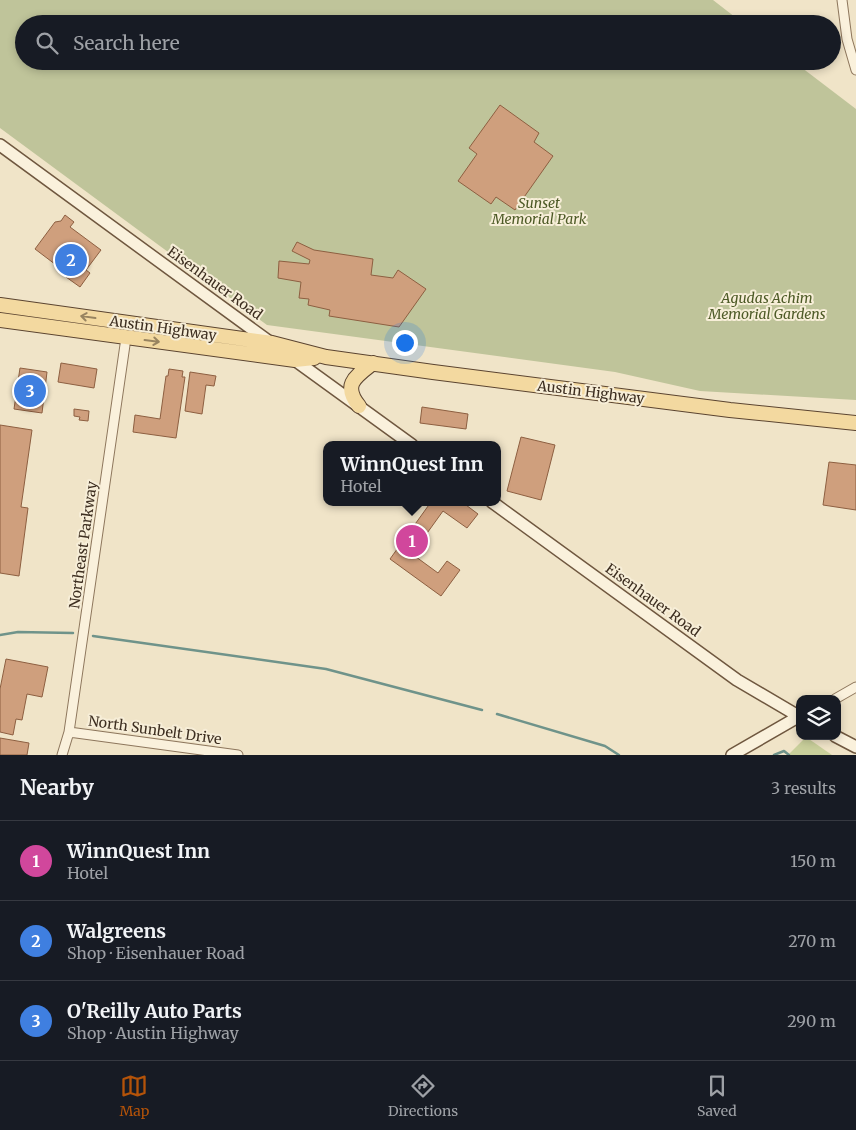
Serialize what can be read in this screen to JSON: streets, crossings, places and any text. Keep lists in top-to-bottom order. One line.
{"streets":{"main road":["Eisenhauer Road","Austin Highway"],"street":["Northeast Parkway","North Sunbelt Drive"]},"crossings":[["Eisenhauer Road","Austin Highway"],["Austin Highway","Northeast Parkway"],["Northeast Parkway","North Sunbelt Drive"]],"parks":["Sunset Memorial Park","Agudas Achim Memorial Gardens"],"page":{"search":"Search here","pins":["2","3","1"],"popup":["WinnQuest Inn","Hotel"],"heading":["Nearby","3 results"],"list":[{"mark":"1","name":"WinnQuest Inn","note":"Hotel","value":"150 m"},{"mark":"2","name":"Walgreens","note":"Shop · Eisenhauer Road","value":"270 m"},{"mark":"3","name":"O'Reilly Auto Parts","note":"Shop · Austin Highway","value":"290 m"}],"nav":["Map","Directions","Saved"]}}
